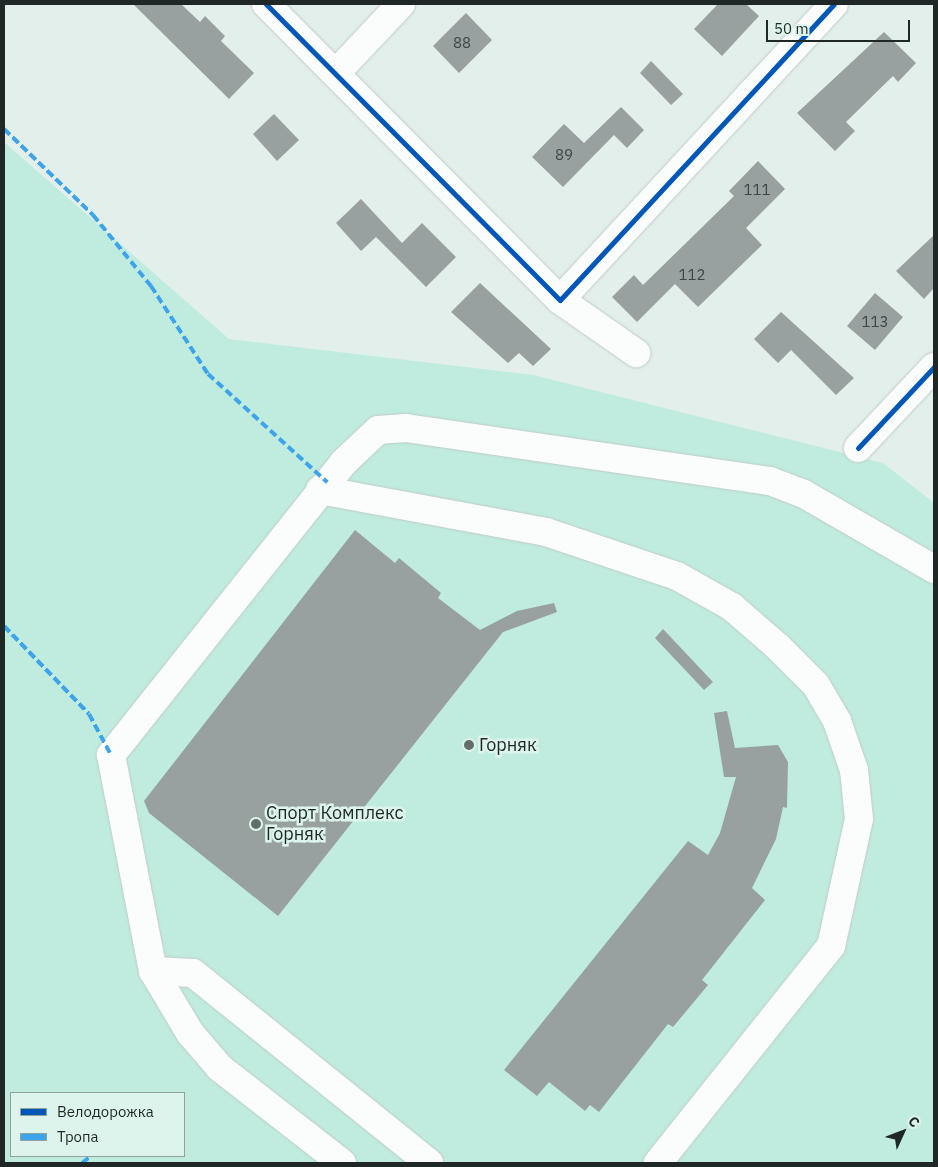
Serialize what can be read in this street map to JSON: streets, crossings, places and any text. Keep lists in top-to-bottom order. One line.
{"places":["Горняк","Спорт Комплекс Горняк"],"house_numbers":["88","89","111","112","113"],"legend":["Велодорожка","Тропа"],"scale_bar":"50 m","north":"top right"}
